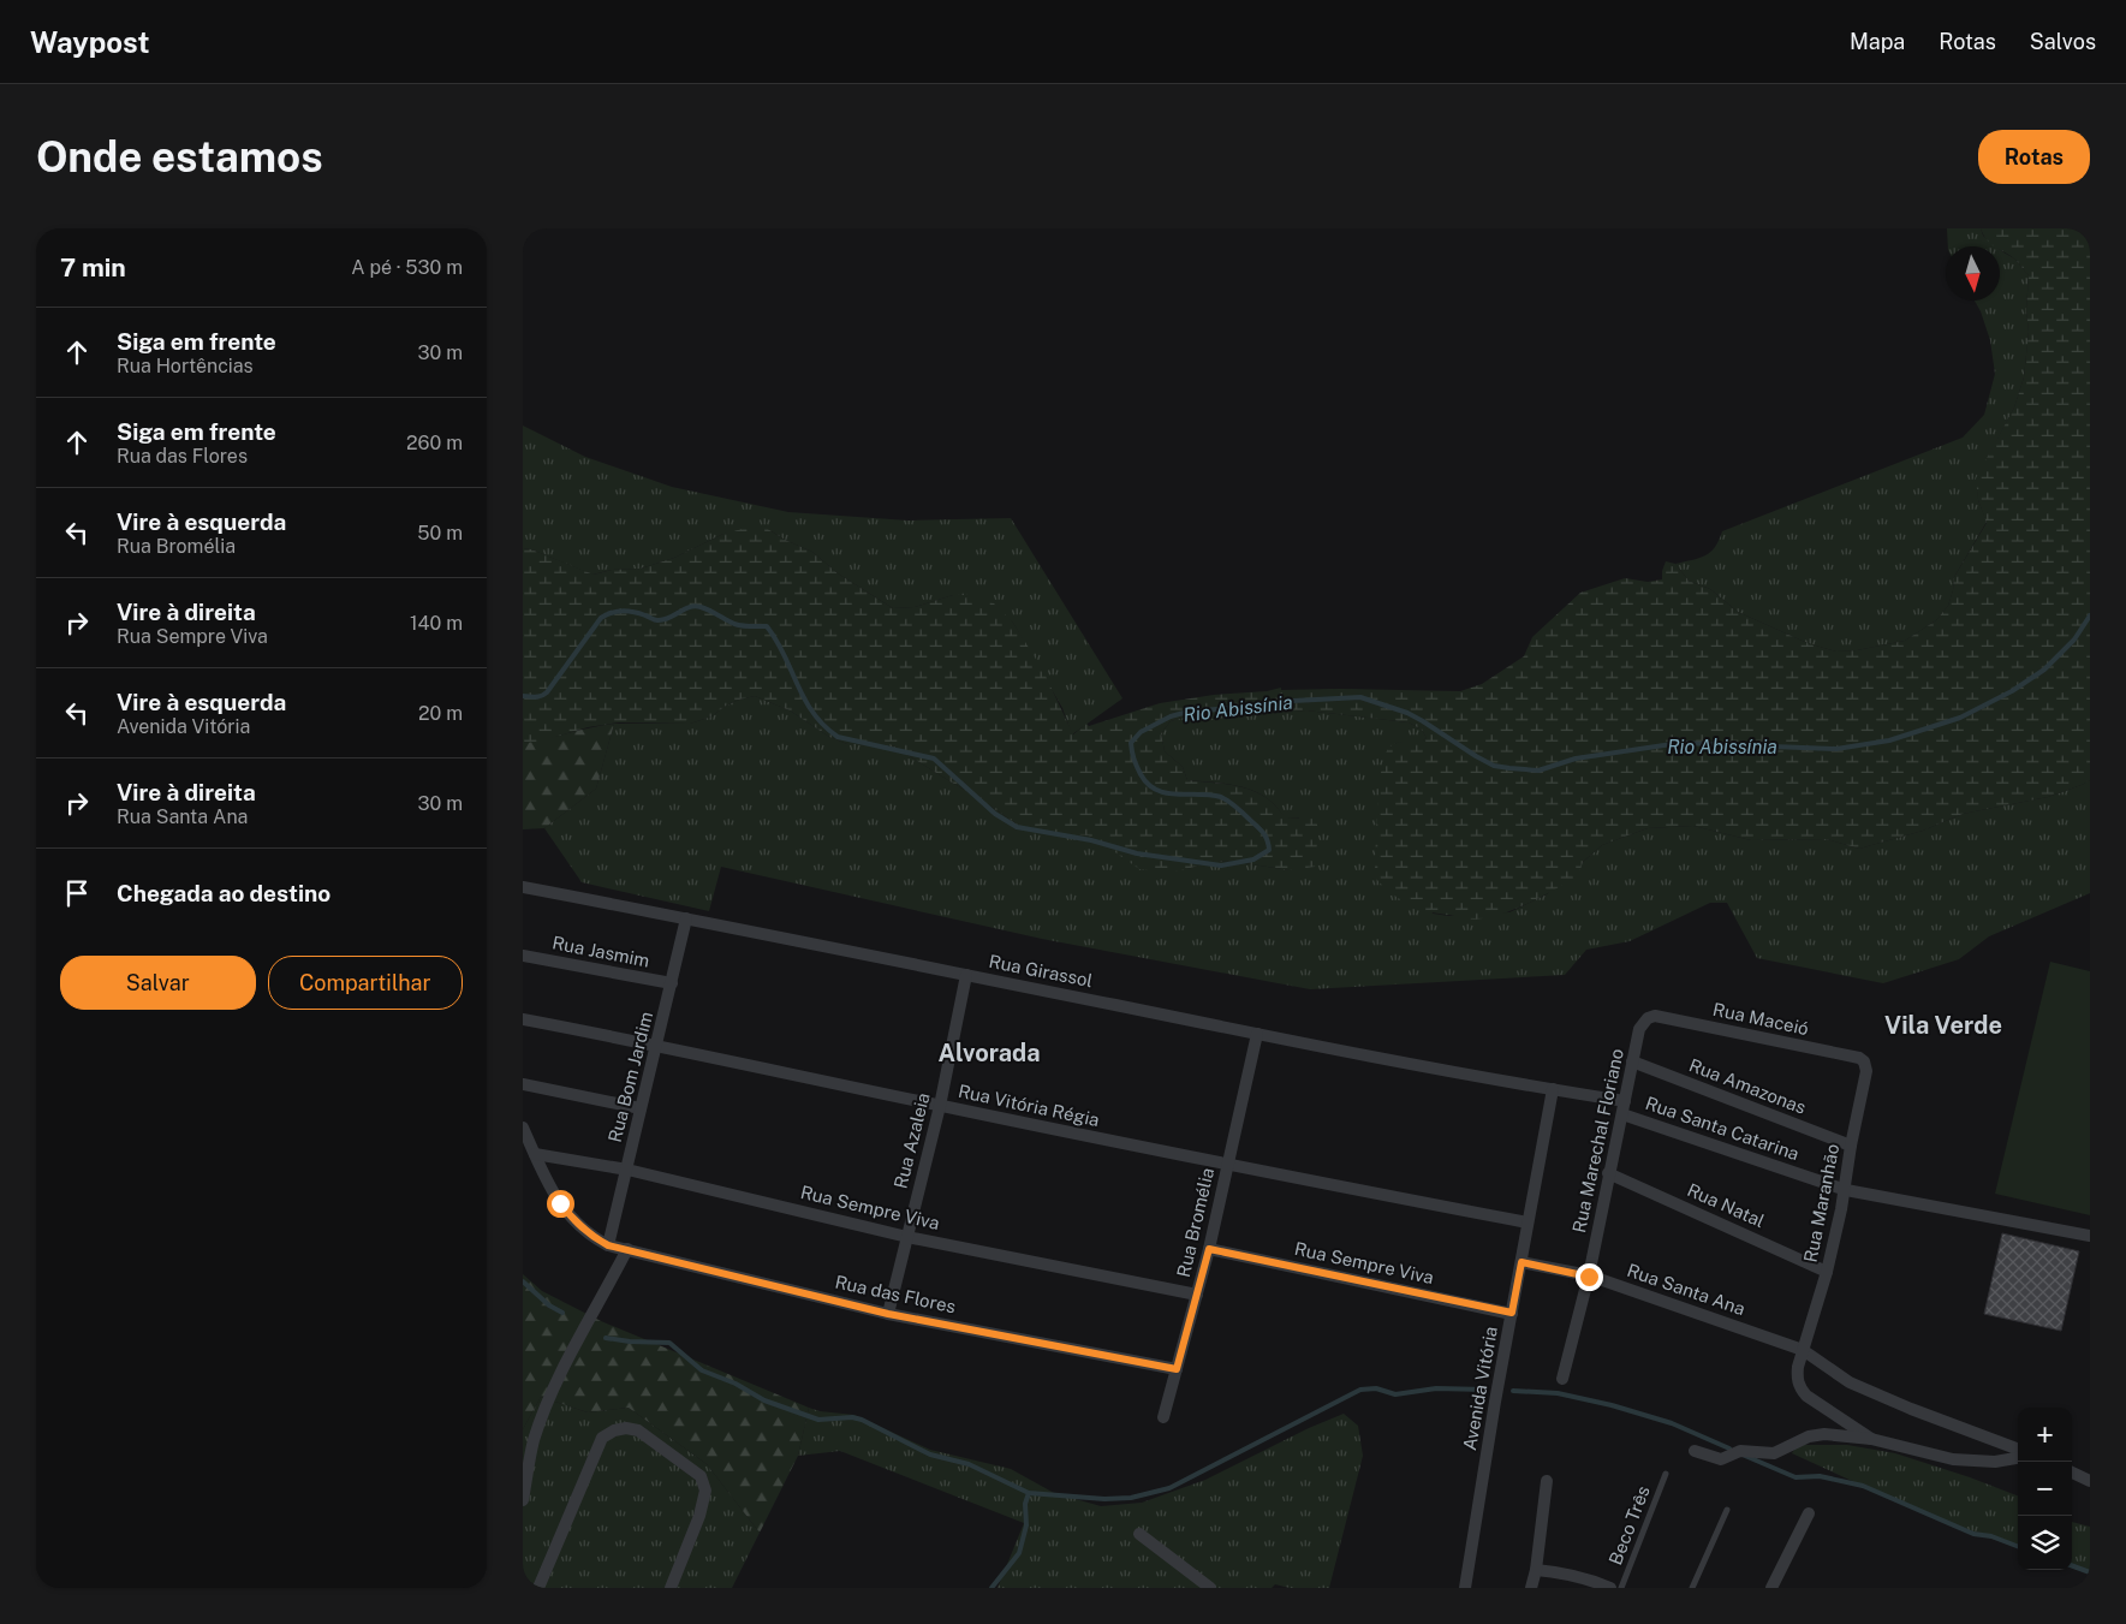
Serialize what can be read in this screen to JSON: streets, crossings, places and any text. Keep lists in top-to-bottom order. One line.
{"streets":{"street":["Rua Jasmim","Rua Girassol","Rua Maceió","Rua Bom Jardim","Rua Amazonas","Rua Vitória Régia","Rua Santa Catarina","Rua Azaleia","Rua Marechal Floriano","Rua Maranhão","Rua Natal","Rua Sempre Viva","Rua Bromélia","Rua Santa Ana","Rua das Flores","Avenida Vitória"],"lane":["Beco Três"]},"crossings":[["Rua Jasmim","Rua Bom Jardim"],["Rua Girassol","Rua Bom Jardim"],["Rua Girassol","Rua Azaleia"],["Rua Girassol","Rua Marechal Floriano"],["Rua Girassol","Rua Bromélia"],["Rua Girassol","Avenida Vitória"],["Rua Maceió","Rua Marechal Floriano"],["Rua Maceió","Rua Maranhão"],["Rua Bom Jardim","Rua Vitória Régia"],["Rua Bom Jardim","Rua Sempre Viva"],["Rua Bom Jardim","Rua das Flores"],["Rua Amazonas","Rua Marechal Floriano"],["Rua Amazonas","Rua Maranhão"],["Rua Vitória Régia","Rua Azaleia"],["Rua Vitória Régia","Rua Bromélia"],["Rua Vitória Régia","Avenida Vitória"],["Rua Santa Catarina","Rua Marechal Floriano"],["Rua Santa Catarina","Rua Maranhão"],["Rua Azaleia","Rua Sempre Viva"],["Rua Azaleia","Rua das Flores"],["Rua Marechal Floriano","Rua Natal"],["Rua Marechal Floriano","Rua Santa Ana"],["Rua Maranhão","Rua Natal"],["Rua Maranhão","Rua Santa Ana"],["Rua Sempre Viva","Rua Bromélia"],["Rua Sempre Viva","Avenida Vitória"],["Rua Bromélia","Rua das Flores"],["Rua Santa Ana","Avenida Vitória"]],"districts":["Vila Verde","Alvorada"],"water":["Rio Abissínia"],"north":"bottom","page":{"header":"Waypost","nav":["Mapa","Rotas","Salvos"],"buttons":["Rotas",["Salvar","Compartilhar"]],"title":"Onde estamos","heading":["7 min","A pé · 530 m"],"list":[["Siga em frente","Rua Hortências","30 m"],["Siga em frente","Rua das Flores","260 m"],["Vire à esquerda","Rua Bromélia","50 m"],["Vire à direita","Rua Sempre Viva","140 m"],["Vire à esquerda","Avenida Vitória","20 m"],["Vire à direita","Rua Santa Ana","30 m"],"Chegada ao destino"],"map_buttons":["+","−"]}}
